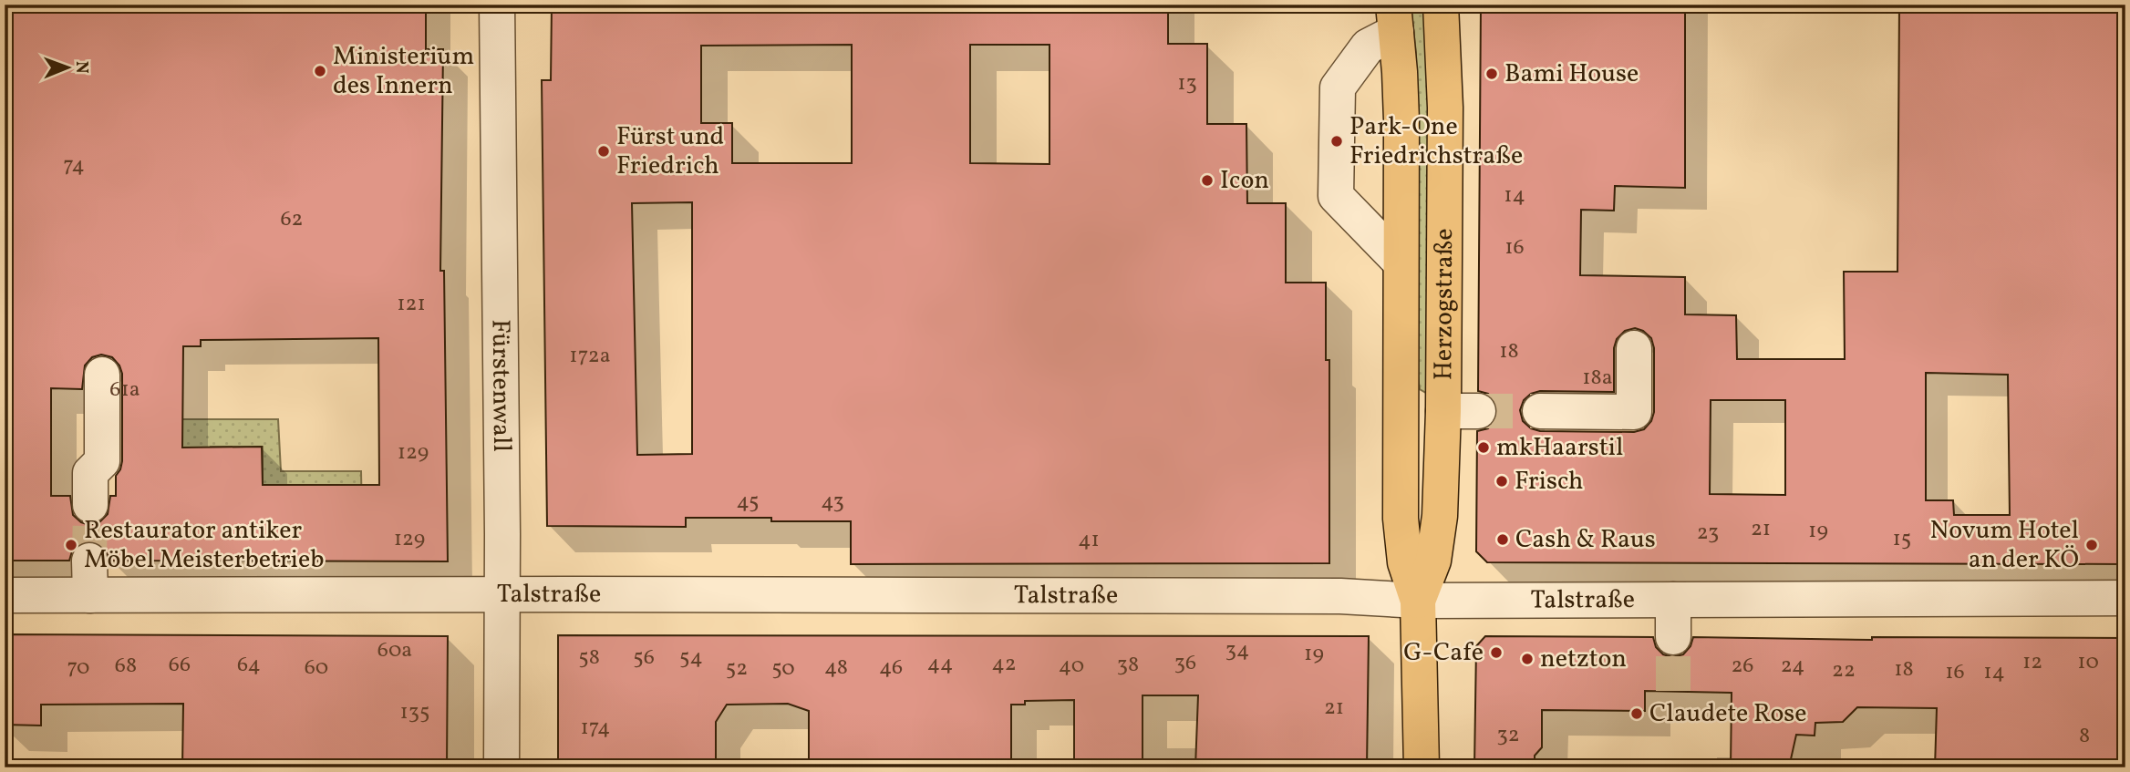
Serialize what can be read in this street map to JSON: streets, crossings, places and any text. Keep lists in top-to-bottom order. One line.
{"streets":{"main road":["Herzogstraße"],"street":["Fürstenwall","Talstraße"]},"crossings":[["Herzogstraße","Talstraße"],["Fürstenwall","Talstraße"]],"places":["Ministerium des Innern","Bami House","Park-One Friedrichstraße","Fürst und Friedrich","Icon","mkHaarstil","Frisch","Cash & Raus","Restaurator antiker Möbel Meisterbetrieb","Novum Hotel an der KÖ","G-Cafe","netzton","Claudete Rose"],"house_numbers":["13","74","14","62","16","121","18","172a","18a","61a","129","45","43","21","19","23","129","15","41","60a","34","19","58","56","54","12","10","36","44","42","66","64","38","68","40","26","24","70","60","48","46","52","50","18","22","16","14","21","135","174","32","8"],"north":"right"}
